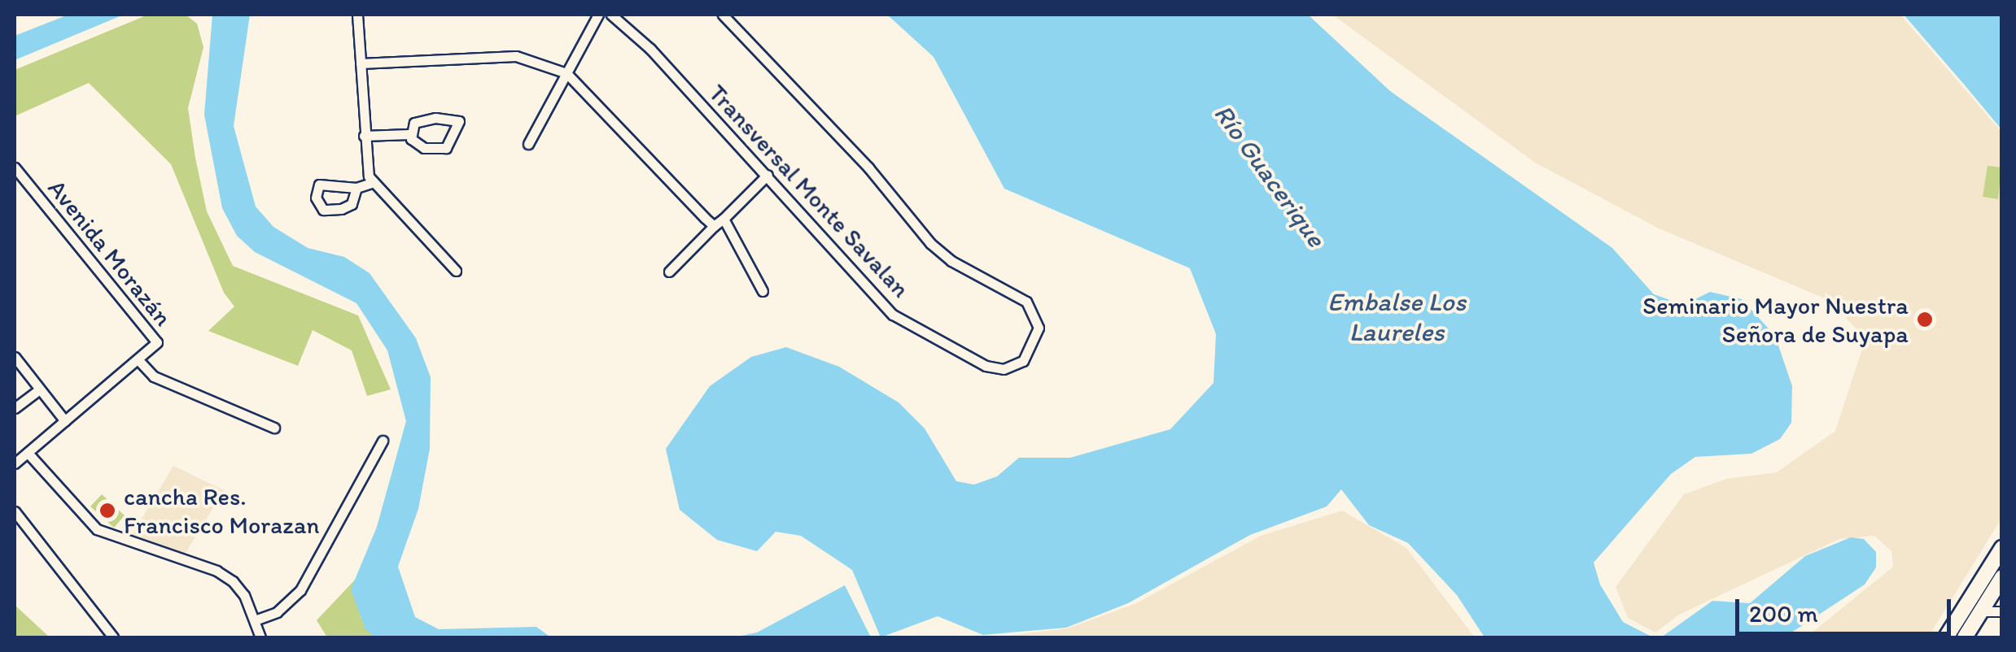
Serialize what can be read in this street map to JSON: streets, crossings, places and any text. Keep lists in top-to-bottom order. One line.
{"streets":{"street":["Transversal Monte Savalan","Avenida Morazán"]},"water":["Río Guacerique","Embalse Los Laureles"],"places":["Seminario Mayor Nuestra Señora de Suyapa","cancha Res. Francisco Morazan"],"scale_bar":"200 m"}
